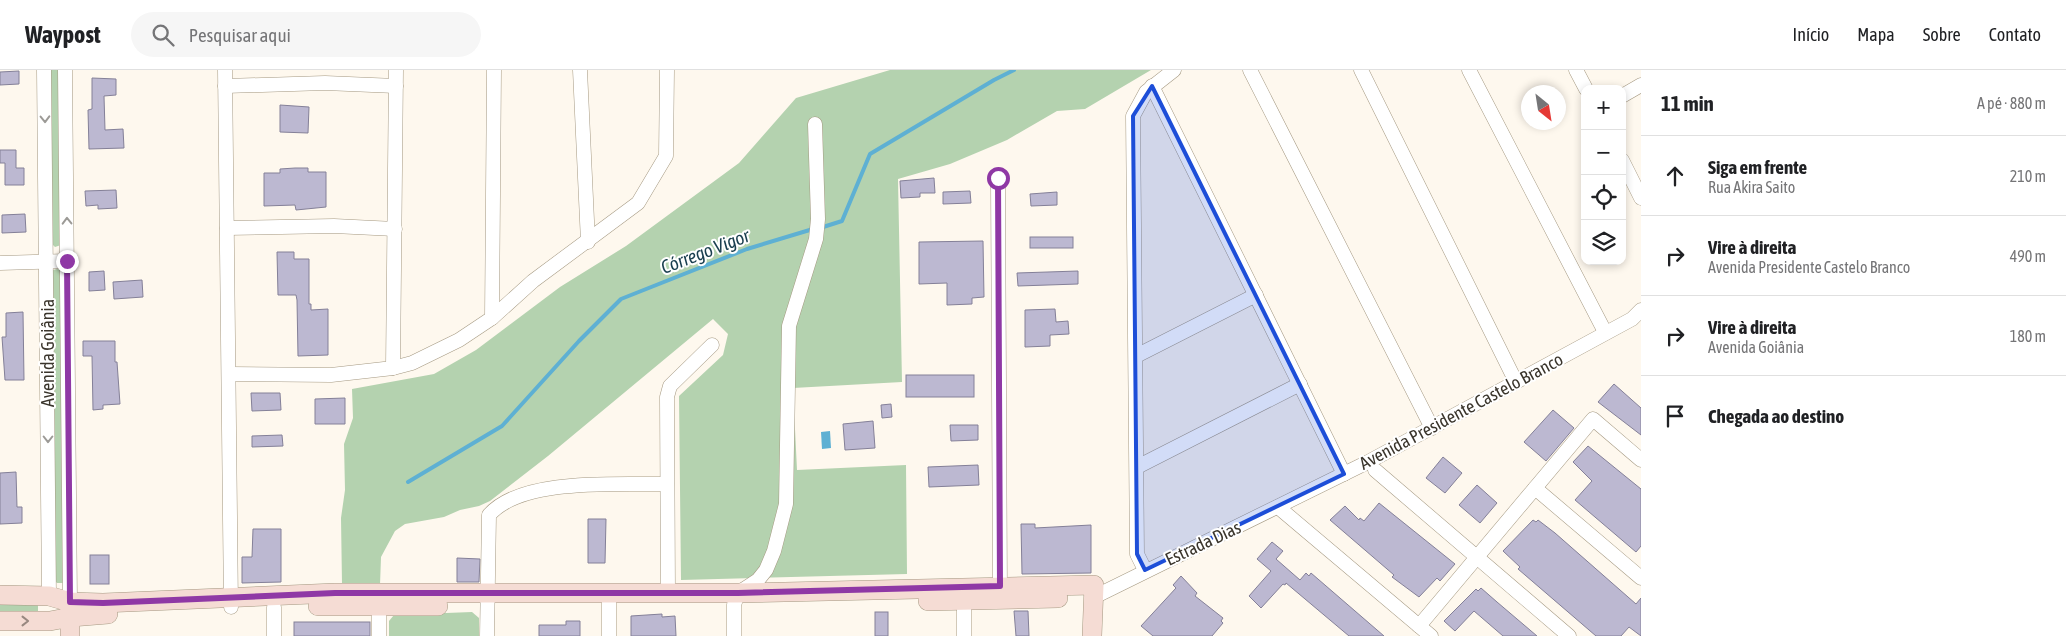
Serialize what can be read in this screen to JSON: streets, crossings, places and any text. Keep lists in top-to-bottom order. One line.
{"streets":{"street":["Avenida Goiânia","Avenida Presidente Castelo Branco","Estrada Dias"]},"crossings":[["Avenida Presidente Castelo Branco","Estrada Dias"]],"water":["Córrego Vigor"],"north":"bottom right","page":{"header":"Waypost","search":"Pesquisar aqui","nav":["Início","Mapa","Sobre","Contato"],"heading":["11 min","A pé · 880 m"],"map_buttons":["+","−"],"list":[["Siga em frente","Rua Akira Saito","210 m"],["Vire à direita","Avenida Presidente Castelo Branco","490 m"],["Vire à direita","Avenida Goiânia","180 m"],"Chegada ao destino"]}}
